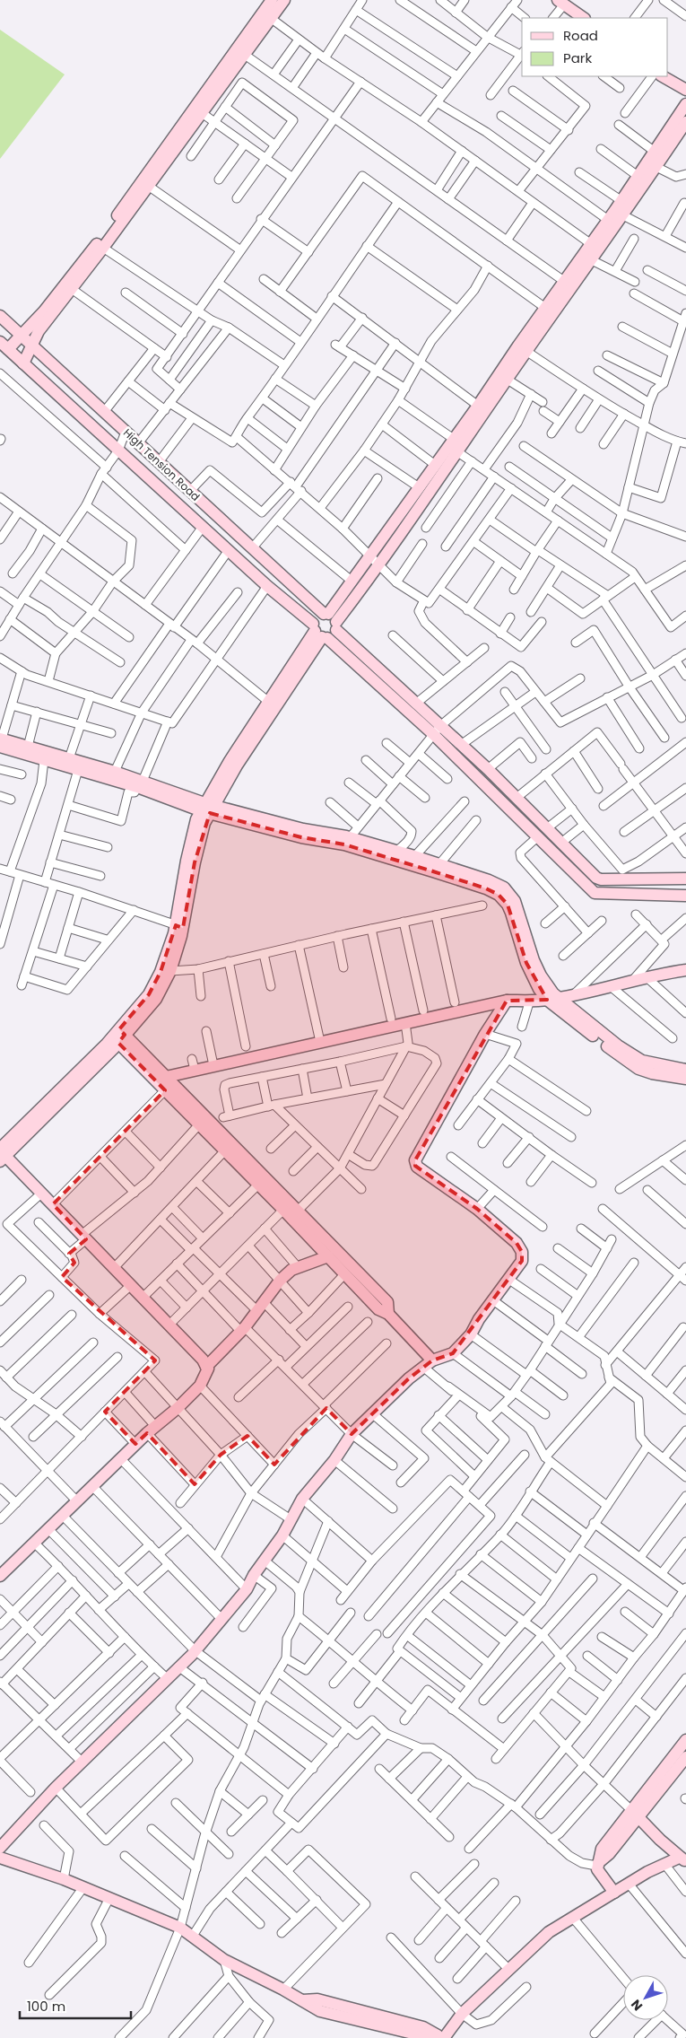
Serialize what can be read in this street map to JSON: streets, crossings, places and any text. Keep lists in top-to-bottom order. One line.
{"streets":{"street":["High Tension Road"]},"legend":["Road","Park"],"scale_bar":"100 m","north":"bottom left"}
